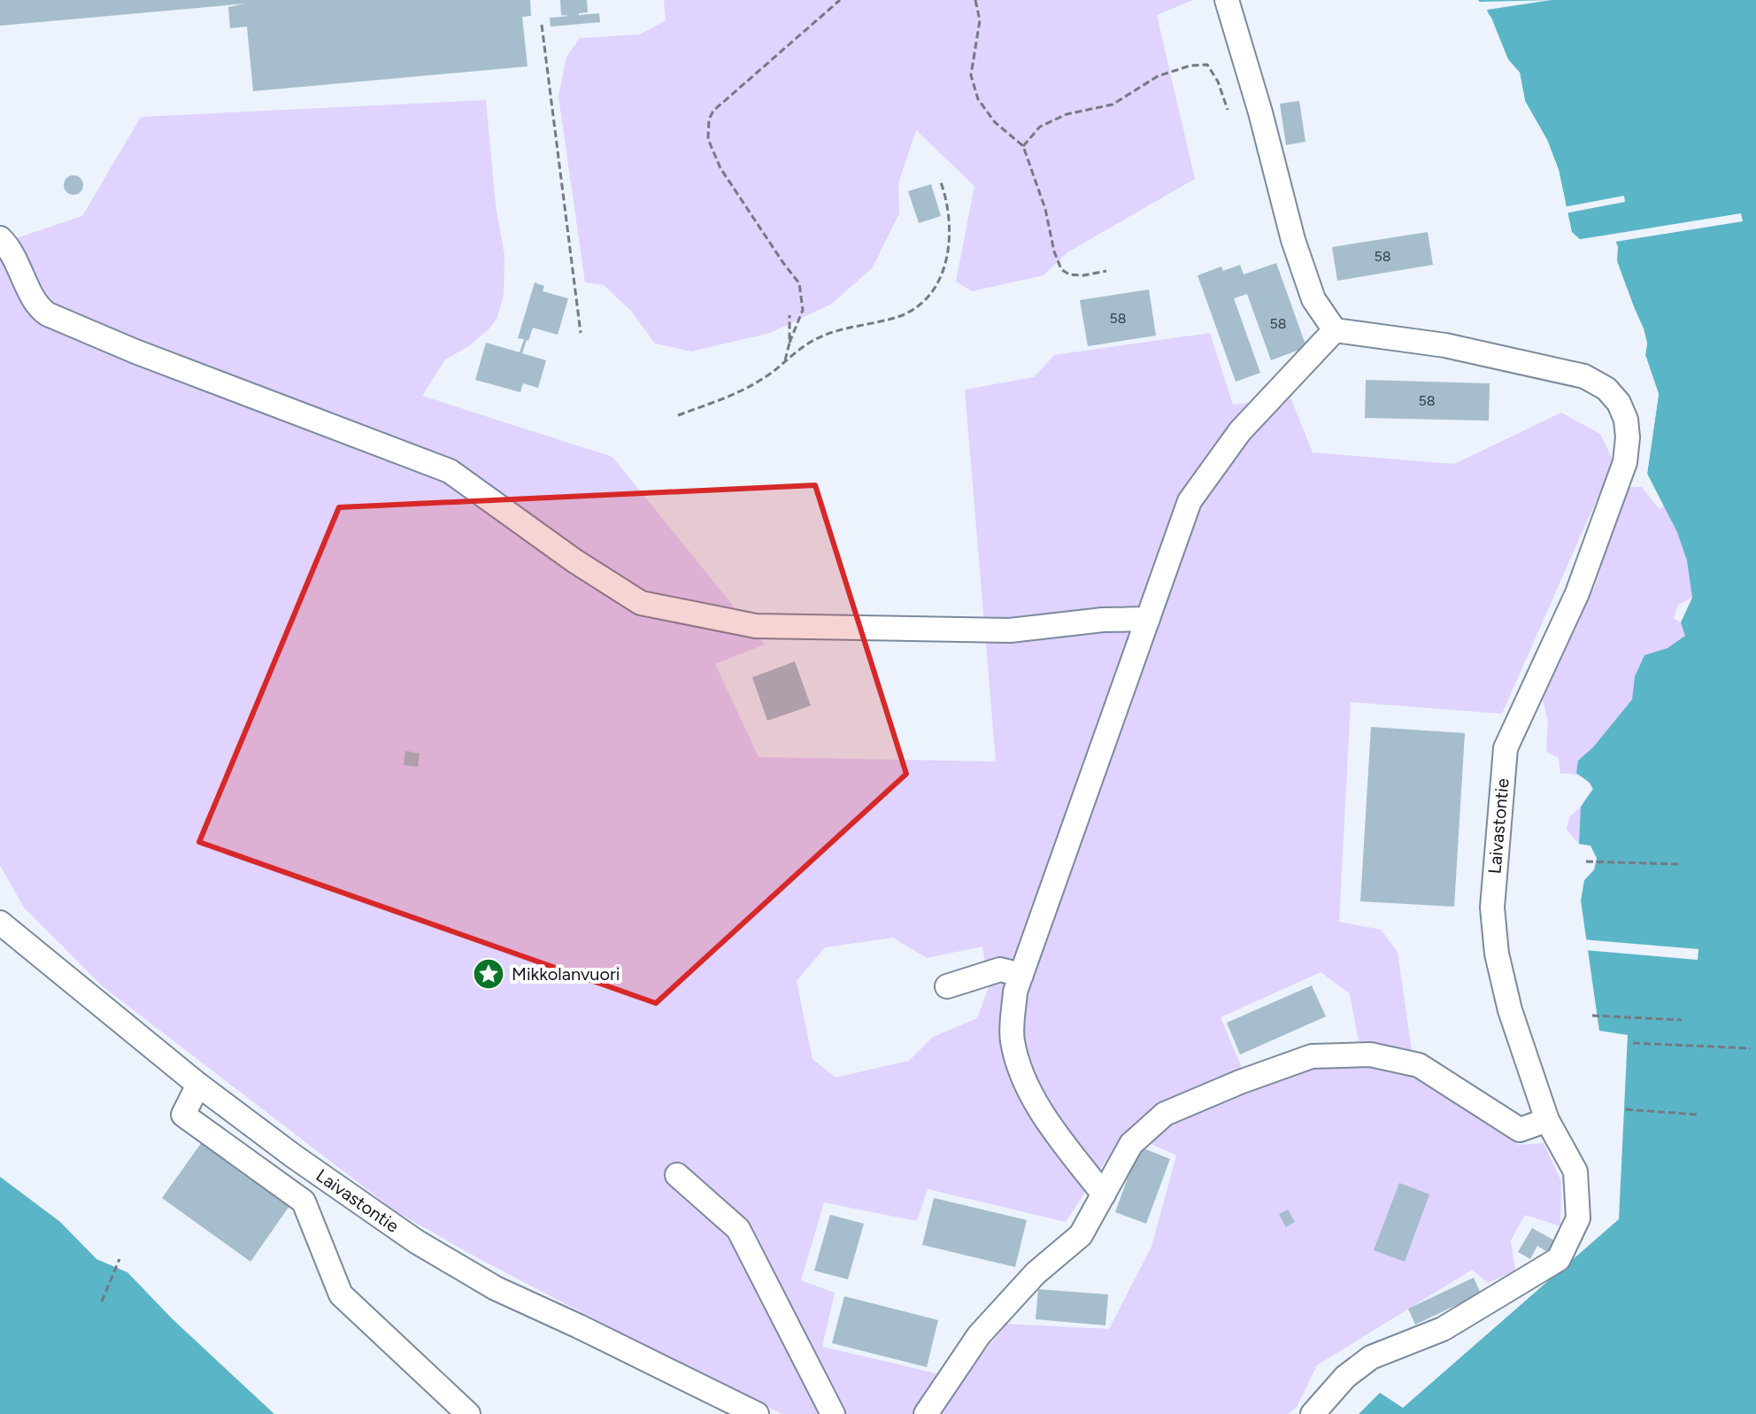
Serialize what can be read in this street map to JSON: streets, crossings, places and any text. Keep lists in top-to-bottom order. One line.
{"streets":{"street":["Laivastontie"]},"places":{"place":["Mikkolanvuori"]},"house_numbers":["58","58","58","58"]}
